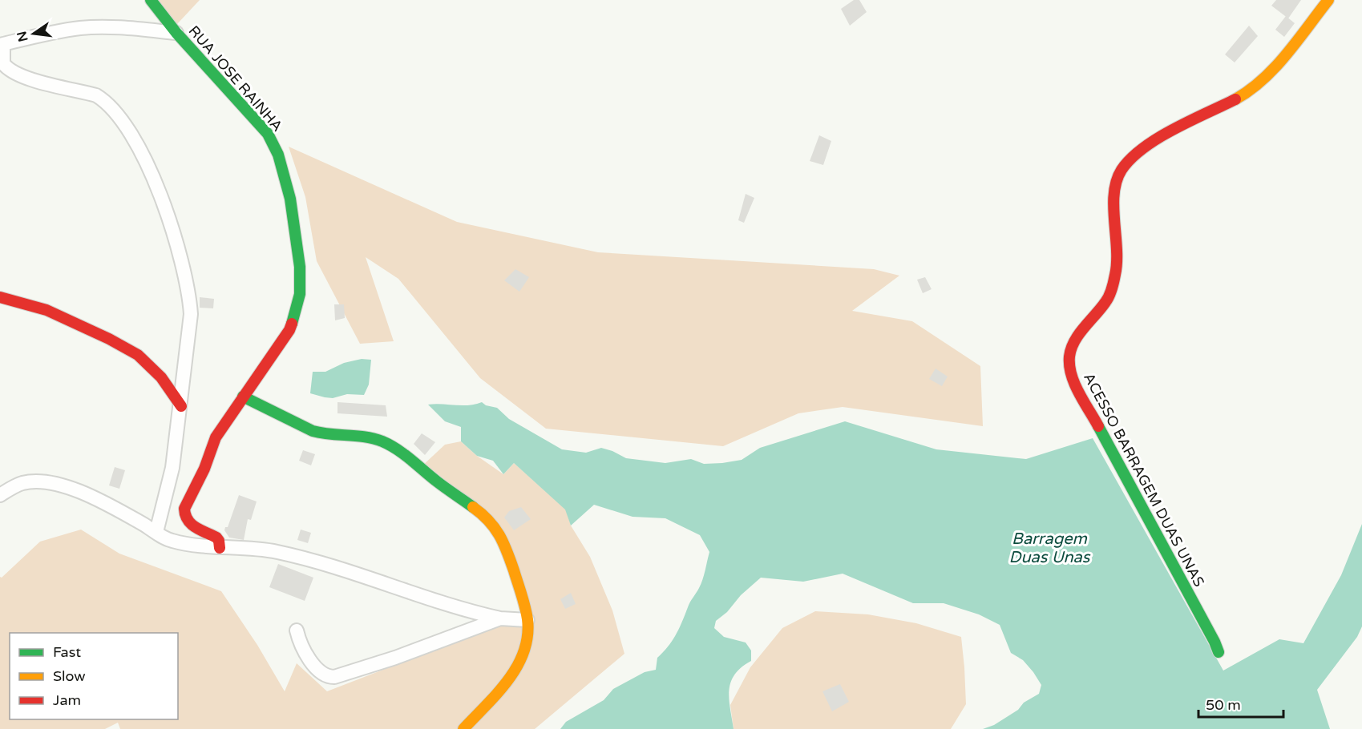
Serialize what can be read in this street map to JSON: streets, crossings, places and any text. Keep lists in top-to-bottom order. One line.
{"streets":{"street":["RUA JOSE RAINHA","ACESSO BARRAGEM DUAS UNAS"]},"water":["Barragem Duas Unas"],"legend":["Fast","Slow","Jam"],"scale_bar":"50 m","north":"left"}
